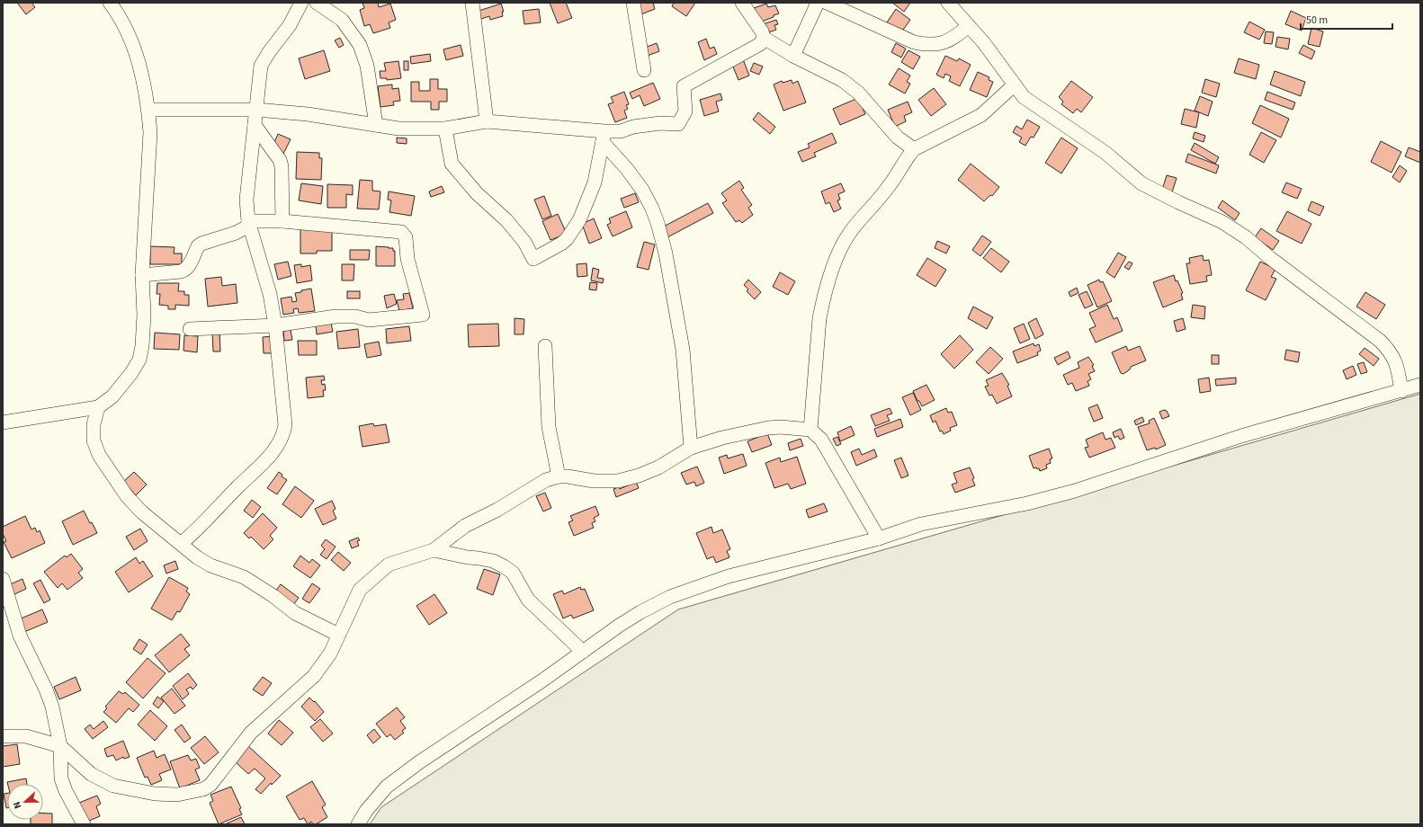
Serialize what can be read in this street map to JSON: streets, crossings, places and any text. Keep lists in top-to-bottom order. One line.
{"scale_bar":"50 m","north":"left"}
